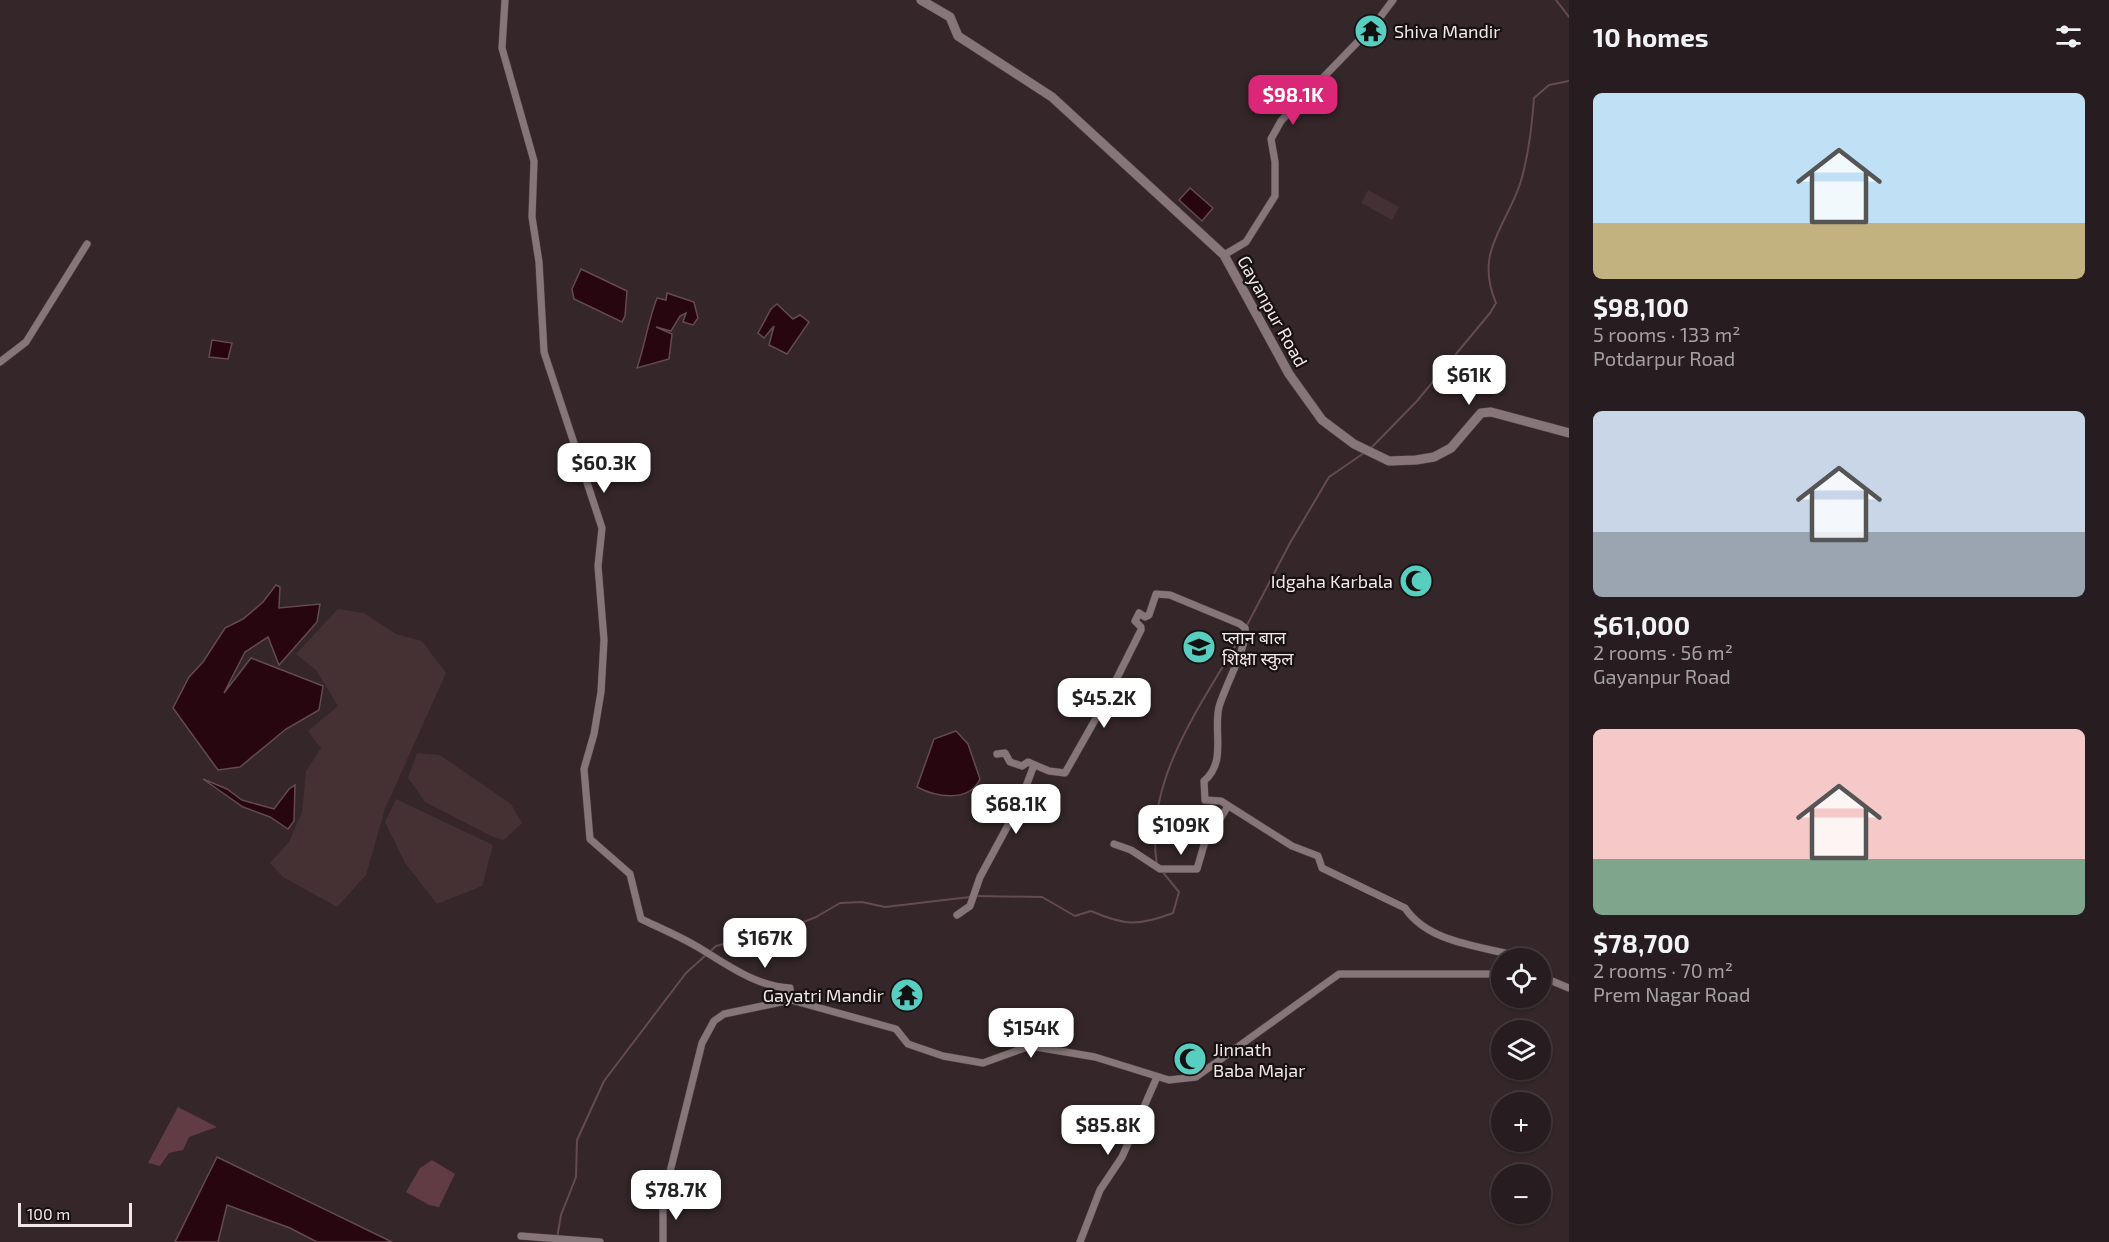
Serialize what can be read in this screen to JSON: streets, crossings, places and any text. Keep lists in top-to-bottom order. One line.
{"streets":{"street":["Gayanpur Road"]},"places":{"temple":["Shiva Mandir","Gayatri Mandir"],"mosque":["Idgaha Karbala","Jinnath Baba Majar"],"school or university":["प्लान बाल शिक्षा स्कुल"]},"scale_bar":"100 m","page":{"heading":"10 homes","list":[{"name":"$98,100","note":"5 rooms · 133 m² · Potdarpur Road"},{"name":"$61,000","note":"2 rooms · 56 m² · Gayanpur Road"},{"name":"$78,700","note":"2 rooms · 70 m² · Prem Nagar Road"}],"price":["$98.1K","$61K","$60.3K","$45.2K","$68.1K","$109K","$167K","$154K","$85.8K","$78.7K"],"map_buttons":["+","−"],"scale":"100 m"}}
